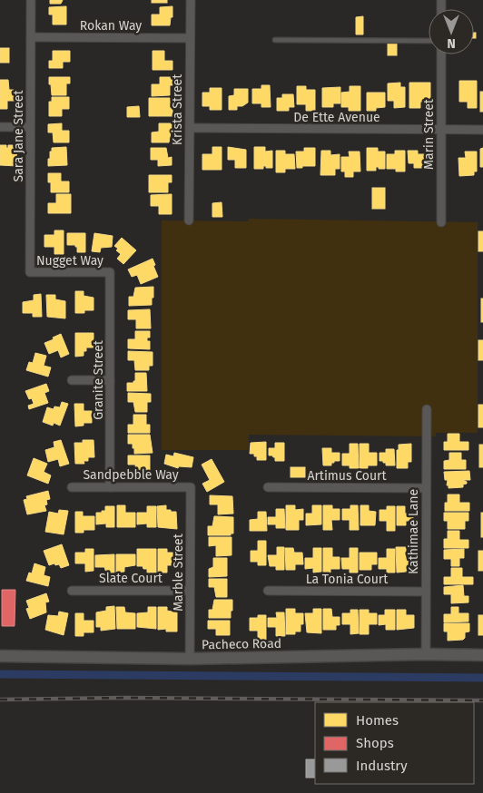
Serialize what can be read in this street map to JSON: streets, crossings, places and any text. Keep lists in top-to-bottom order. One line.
{"streets":{"street":["Rokan Way","Krista Street","De Ette Avenue","Marin Street","Sara Jane Street","Nugget Way","Granite Street","Sandpebble Way","Artimus Court","Kathimae Lane","Marble Street","Slate Court","La Tonia Court","Pacheco Road"]},"crossings":[["Rokan Way","Krista Street"],["Rokan Way","Sara Jane Street"],["Krista Street","De Ette Avenue"],["De Ette Avenue","Marin Street"],["Sara Jane Street","Nugget Way"],["Nugget Way","Granite Street"],["Granite Street","Sandpebble Way"],["Sandpebble Way","Marble Street"],["Artimus Court","Kathimae Lane"],["Kathimae Lane","La Tonia Court"],["Kathimae Lane","Pacheco Road"],["Marble Street","Slate Court"],["Marble Street","Pacheco Road"]],"legend":["Homes","Shops","Industry"],"north":"bottom"}
